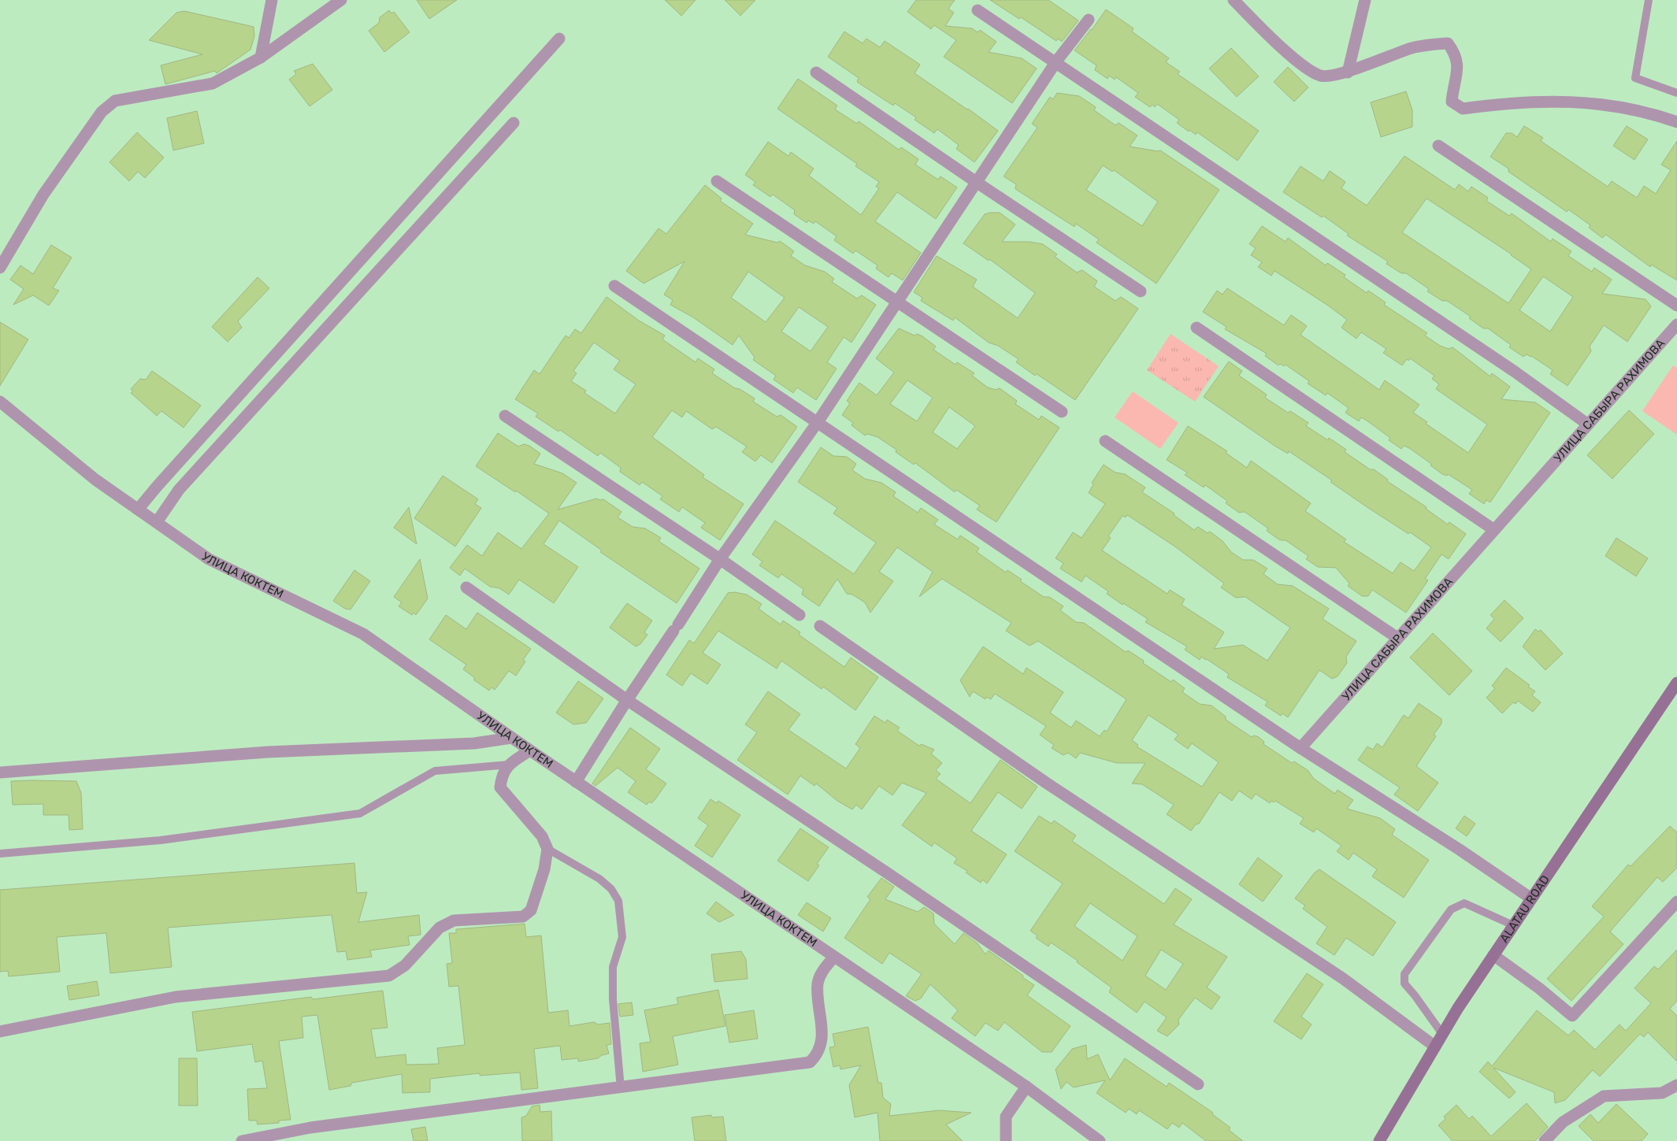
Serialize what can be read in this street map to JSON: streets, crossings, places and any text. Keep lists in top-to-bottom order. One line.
{"streets":{"main road":["ALATAU ROAD"],"street":["УЛИЦА САБЫРА РАХИМОВА","УЛИЦА КОКТЕМ"]}}
